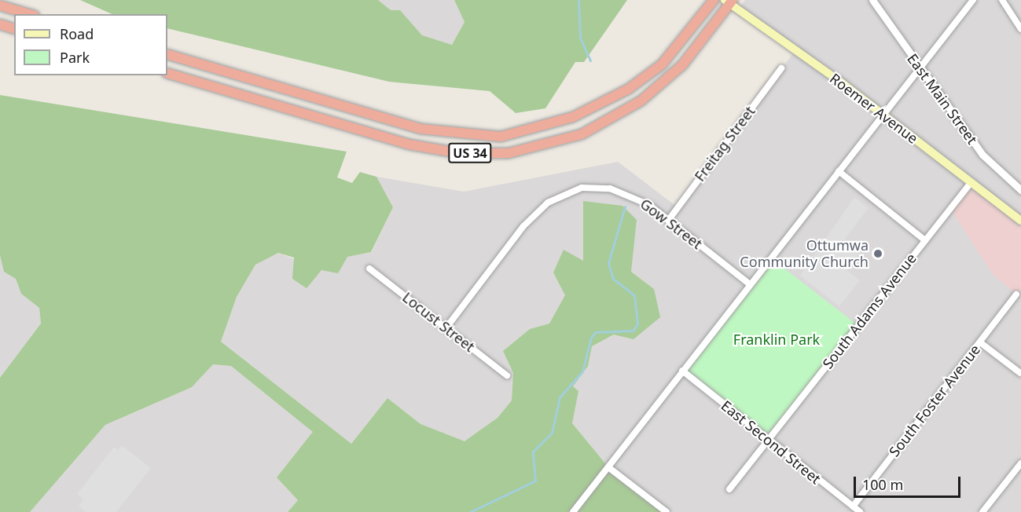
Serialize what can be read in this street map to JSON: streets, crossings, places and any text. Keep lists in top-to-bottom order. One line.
{"streets":{"highway":["US 34"],"main road":["Roemer Avenue"],"street":["East Main Street","Freitag Street","Gow Street","South Adams Avenue","Locust Street","South Foster Avenue","East Second Street"]},"crossings":[["Roemer Avenue","US 34"],["Roemer Avenue","South Adams Avenue"],["Freitag Street","Gow Street"],["Gow Street","Locust Street"],["South Adams Avenue","East Second Street"],["South Foster Avenue","East Second Street"]],"parks":["Franklin Park"],"places":["Ottumwa Community Church"],"legend":["Road","Park"],"scale_bar":"100 m"}
